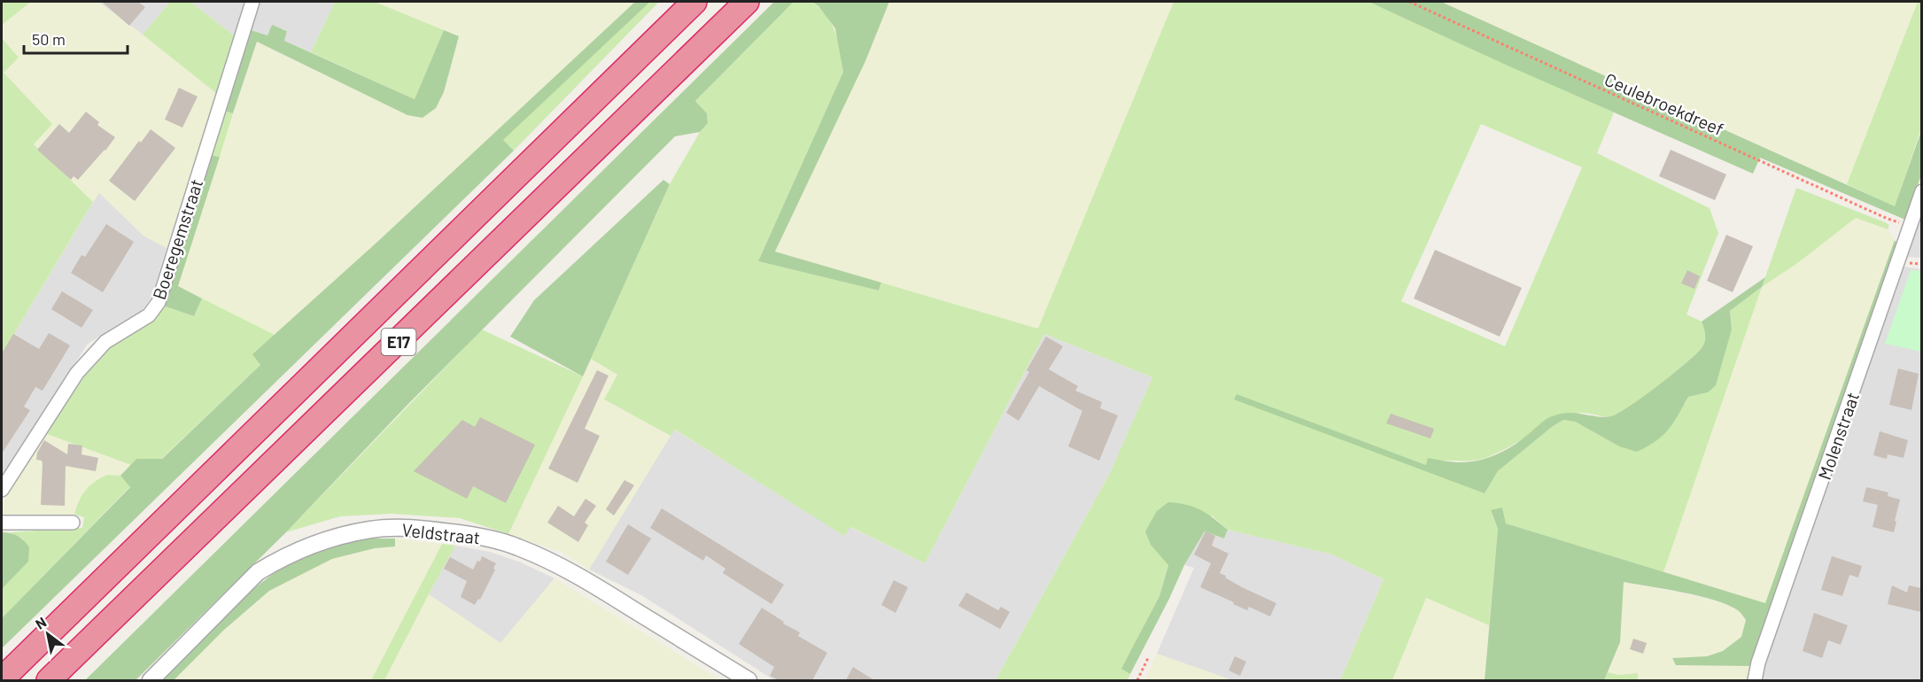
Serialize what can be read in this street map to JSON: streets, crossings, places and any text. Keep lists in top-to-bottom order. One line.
{"streets":{"highway":["E17"],"street":["Boeregemstraat","Molenstraat","Veldstraat"],"path":["Ceulebroekdreef"]},"crossings":[["Ceulebroekdreef","Molenstraat"]],"scale_bar":"50 m","north":"top left"}
